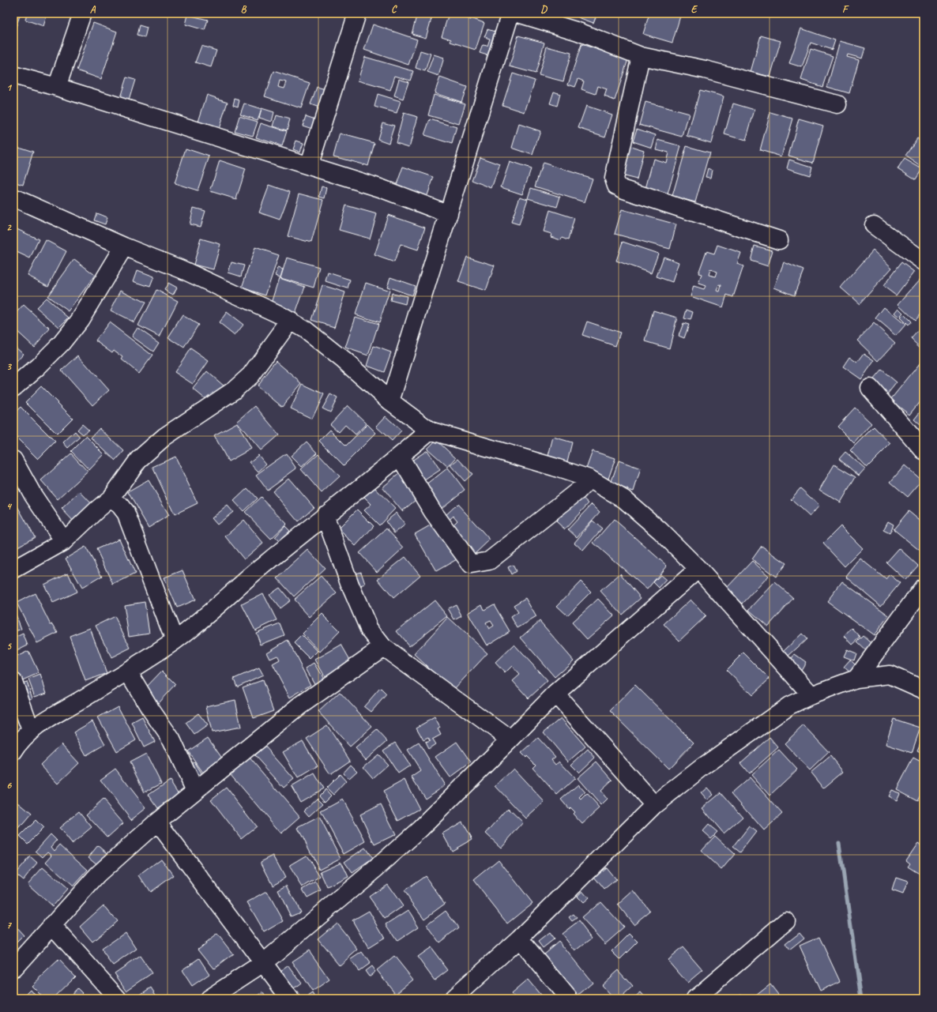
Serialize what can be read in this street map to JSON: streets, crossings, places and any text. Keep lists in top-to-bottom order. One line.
{"grid":{"columns":["A","B","C","D","E","F"],"rows":["1","2","3","4","5","6","7"]}}
